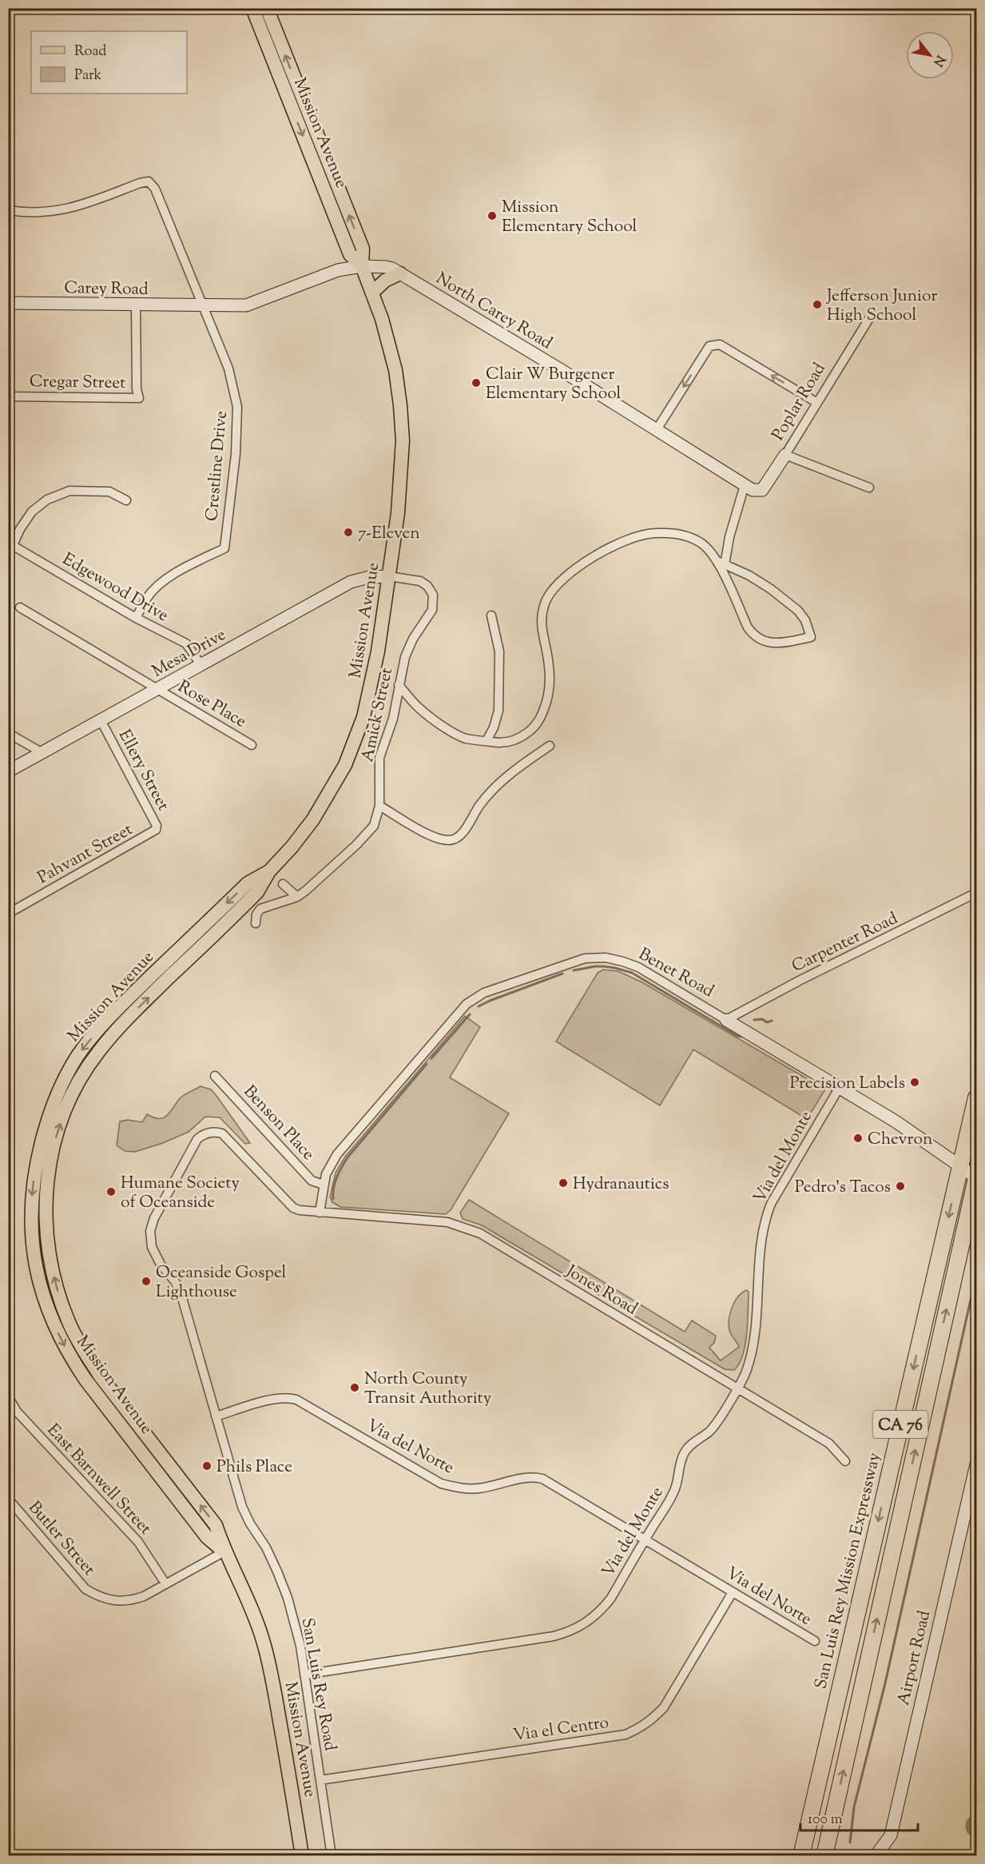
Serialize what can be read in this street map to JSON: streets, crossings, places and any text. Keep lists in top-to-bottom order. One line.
{"streets":{"highway":["CA 76","San Luis Rey Mission Expressway"],"main road":["Mission Avenue"],"street":["Carey Road","North Carey Road","Cregar Street","Poplar Road","Crestline Drive","Edgewood Drive","Mesa Drive","Rose Place","Amick Street","Ellery Street","Pahvant Street","Carpenter Road","Benet Road","Benson Place","Via del Monte","Jones Road","Via del Norte","East Barnwell Street","Butler Street","Airport Road","San Luis Rey Road","Via el Centro"]},"crossings":[["Mission Avenue","North Carey Road"],["Mission Avenue","Mesa Drive"],["Mission Avenue","Amick Street"],["Mission Avenue","Butler Street"],["Carey Road","North Carey Road"],["Carey Road","Cregar Street"],["Carey Road","Crestline Drive"],["North Carey Road","Poplar Road"],["North Carey Road","Crestline Drive"],["Crestline Drive","Edgewood Drive"],["Edgewood Drive","Mesa Drive"],["Mesa Drive","Rose Place"],["Mesa Drive","Amick Street"],["Mesa Drive","Ellery Street"],["Ellery Street","Pahvant Street"],["Carpenter Road","Benet Road"],["Benet Road","Benson Place"],["Benet Road","Via del Monte"],["Benet Road","Jones Road"],["Benet Road","CA 76"],["Benet Road","San Luis Rey Mission Expressway"],["Benet Road","San Luis Rey Road"],["Via del Monte","Jones Road"],["Via del Monte","Via del Norte"],["Via del Monte","San Luis Rey Road"],["Jones Road","San Luis Rey Road"],["Via del Norte","San Luis Rey Road"],["Via del Norte","Via el Centro"],["East Barnwell Street","Butler Street"],["San Luis Rey Road","Via el Centro"]],"places":["Mission Elementary School","Jefferson Junior High School","Clair W Burgener Elementary School","7-Eleven","Precision Labels","Chevron","Hydranautics","Pedro's Tacos","Humane Society of Oceanside","Oceanside Gospel Lighthouse","North County Transit Authority","Phils Place"],"legend":["Road","Park"],"scale_bar":"100 m","north":"bottom right"}
